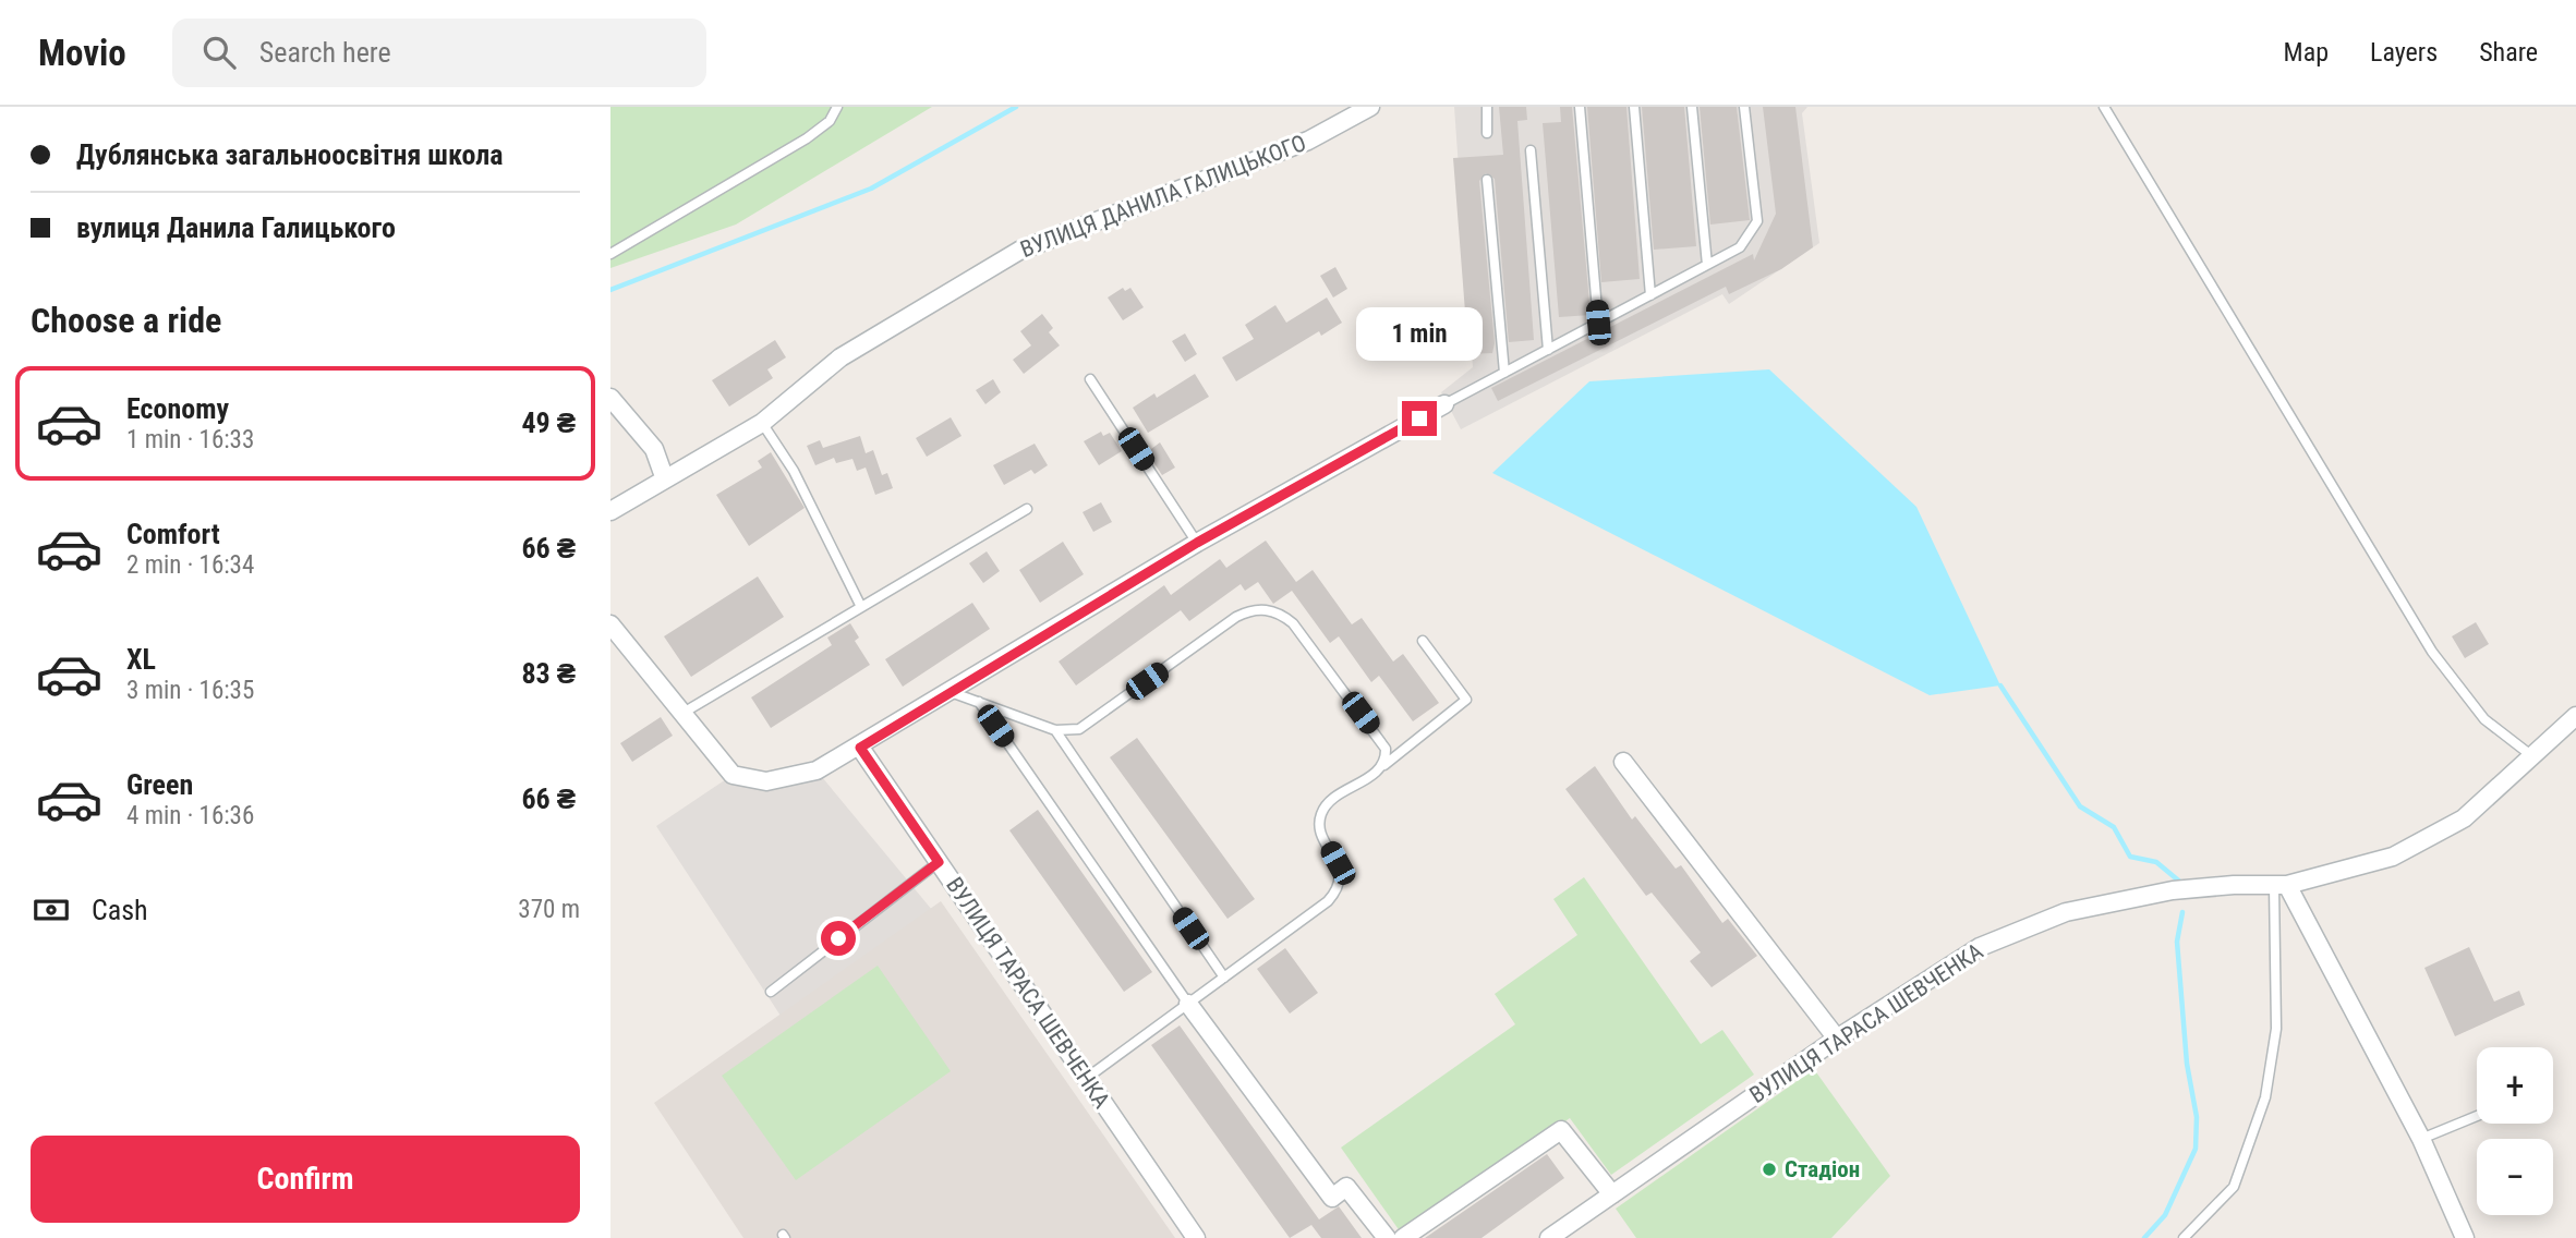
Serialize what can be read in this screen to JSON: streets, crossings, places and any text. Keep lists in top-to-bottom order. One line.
{"streets":{"street":["ВУЛИЦЯ ДАНИЛА ГАЛИЦЬКОГО","ВУЛИЦЯ ТАРАСА ШЕВЧЕНКА"]},"places":["Стадіон"],"page":{"header":"Movio","search":"Search here","nav":["Map","Layers","Share"],"banner":["Дублянська загальноосвітня школа","вулиця Данила Галицького"],"heading":"Choose a ride","bubble":"1 min","list":[{"name":"Economy","note":"1 min · 16:33","value":"49 ₴"},{"name":"Comfort","note":"2 min · 16:34","value":"66 ₴"},{"name":"XL","note":"3 min · 16:35","value":"83 ₴"},{"name":"Green","note":"4 min · 16:36","value":"66 ₴"}],"pay":["Cash","370 m"],"map_buttons":["+","−"],"buttons":"Confirm"}}
